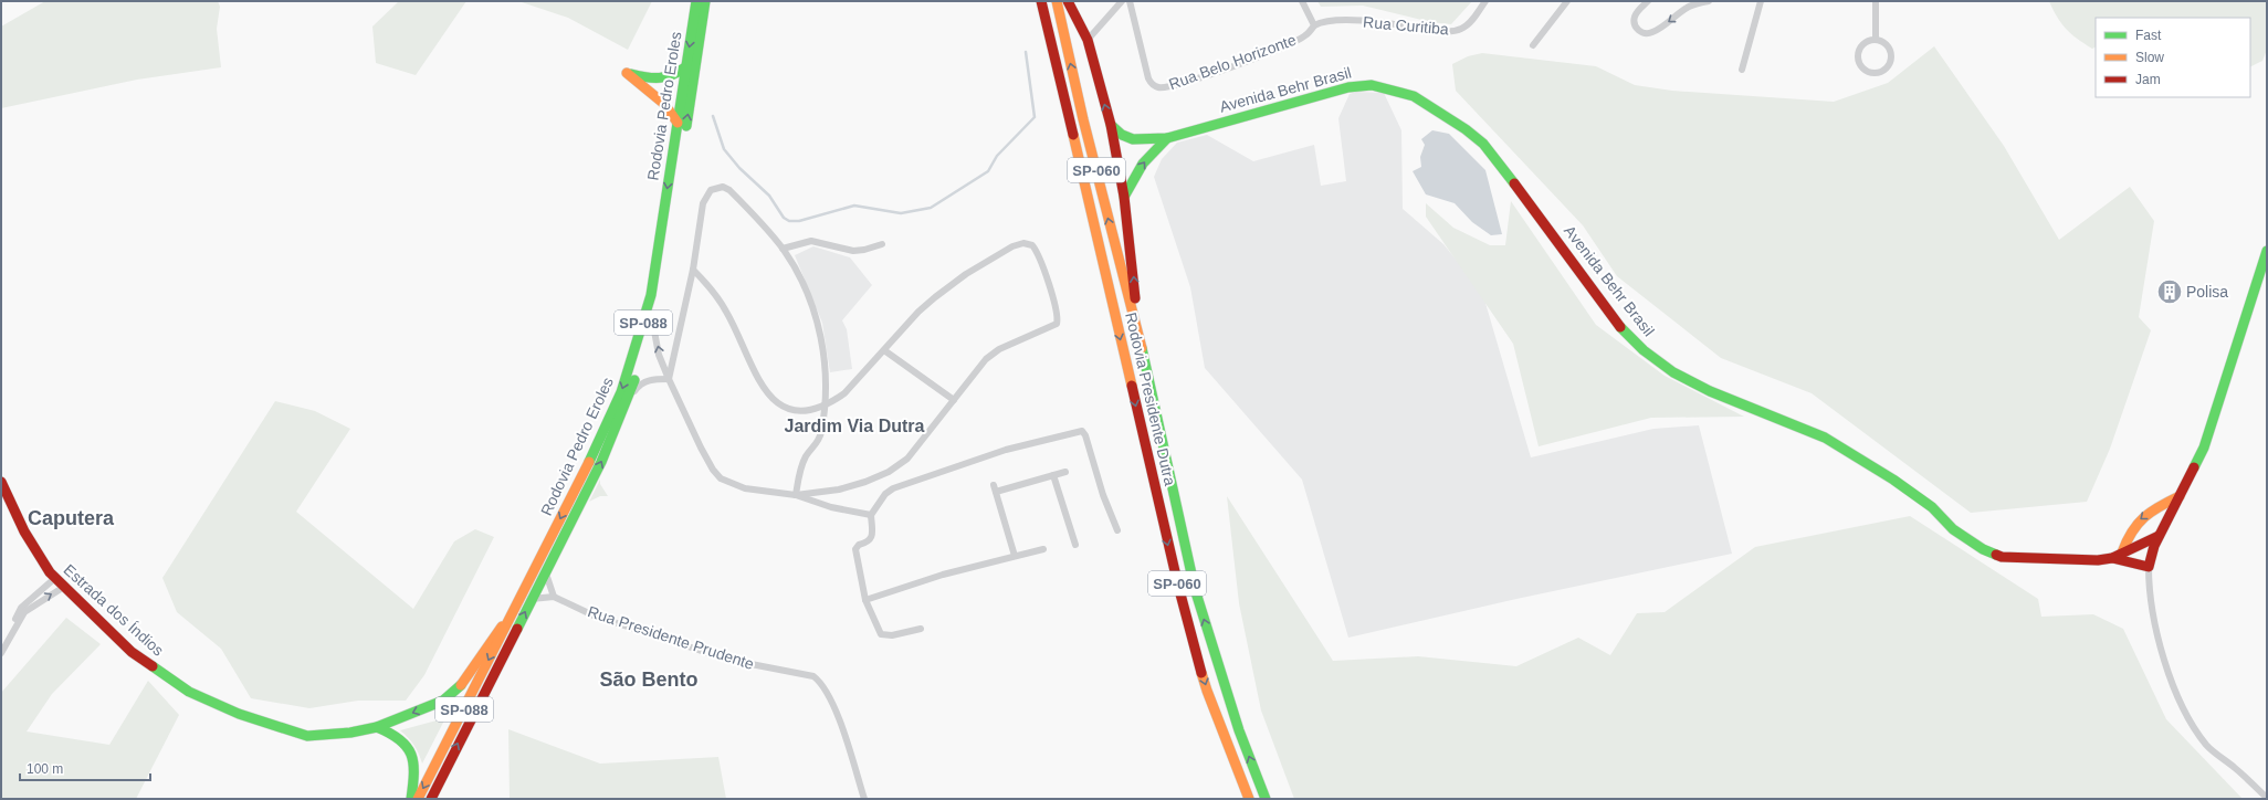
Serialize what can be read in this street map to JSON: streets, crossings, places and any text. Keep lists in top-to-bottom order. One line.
{"streets":{"main road":["Avenida Behr Brasil","Rodovia Pedro Eroles","SP-060","SP-088","Rodovia Presidente Dutra","Estrada dos Índios"],"street":["Rua Curitiba","Rua Belo Horizonte","Rua Presidente Prudente"]},"crossings":[["Rua Curitiba","Rua Belo Horizonte"],["Rodovia Pedro Eroles","Estrada dos Índios"]],"districts":["Jardim Via Dutra","Caputera","São Bento"],"places":{"building":["Polisa"]},"legend":["Fast","Slow","Jam"],"scale_bar":"100 m"}
